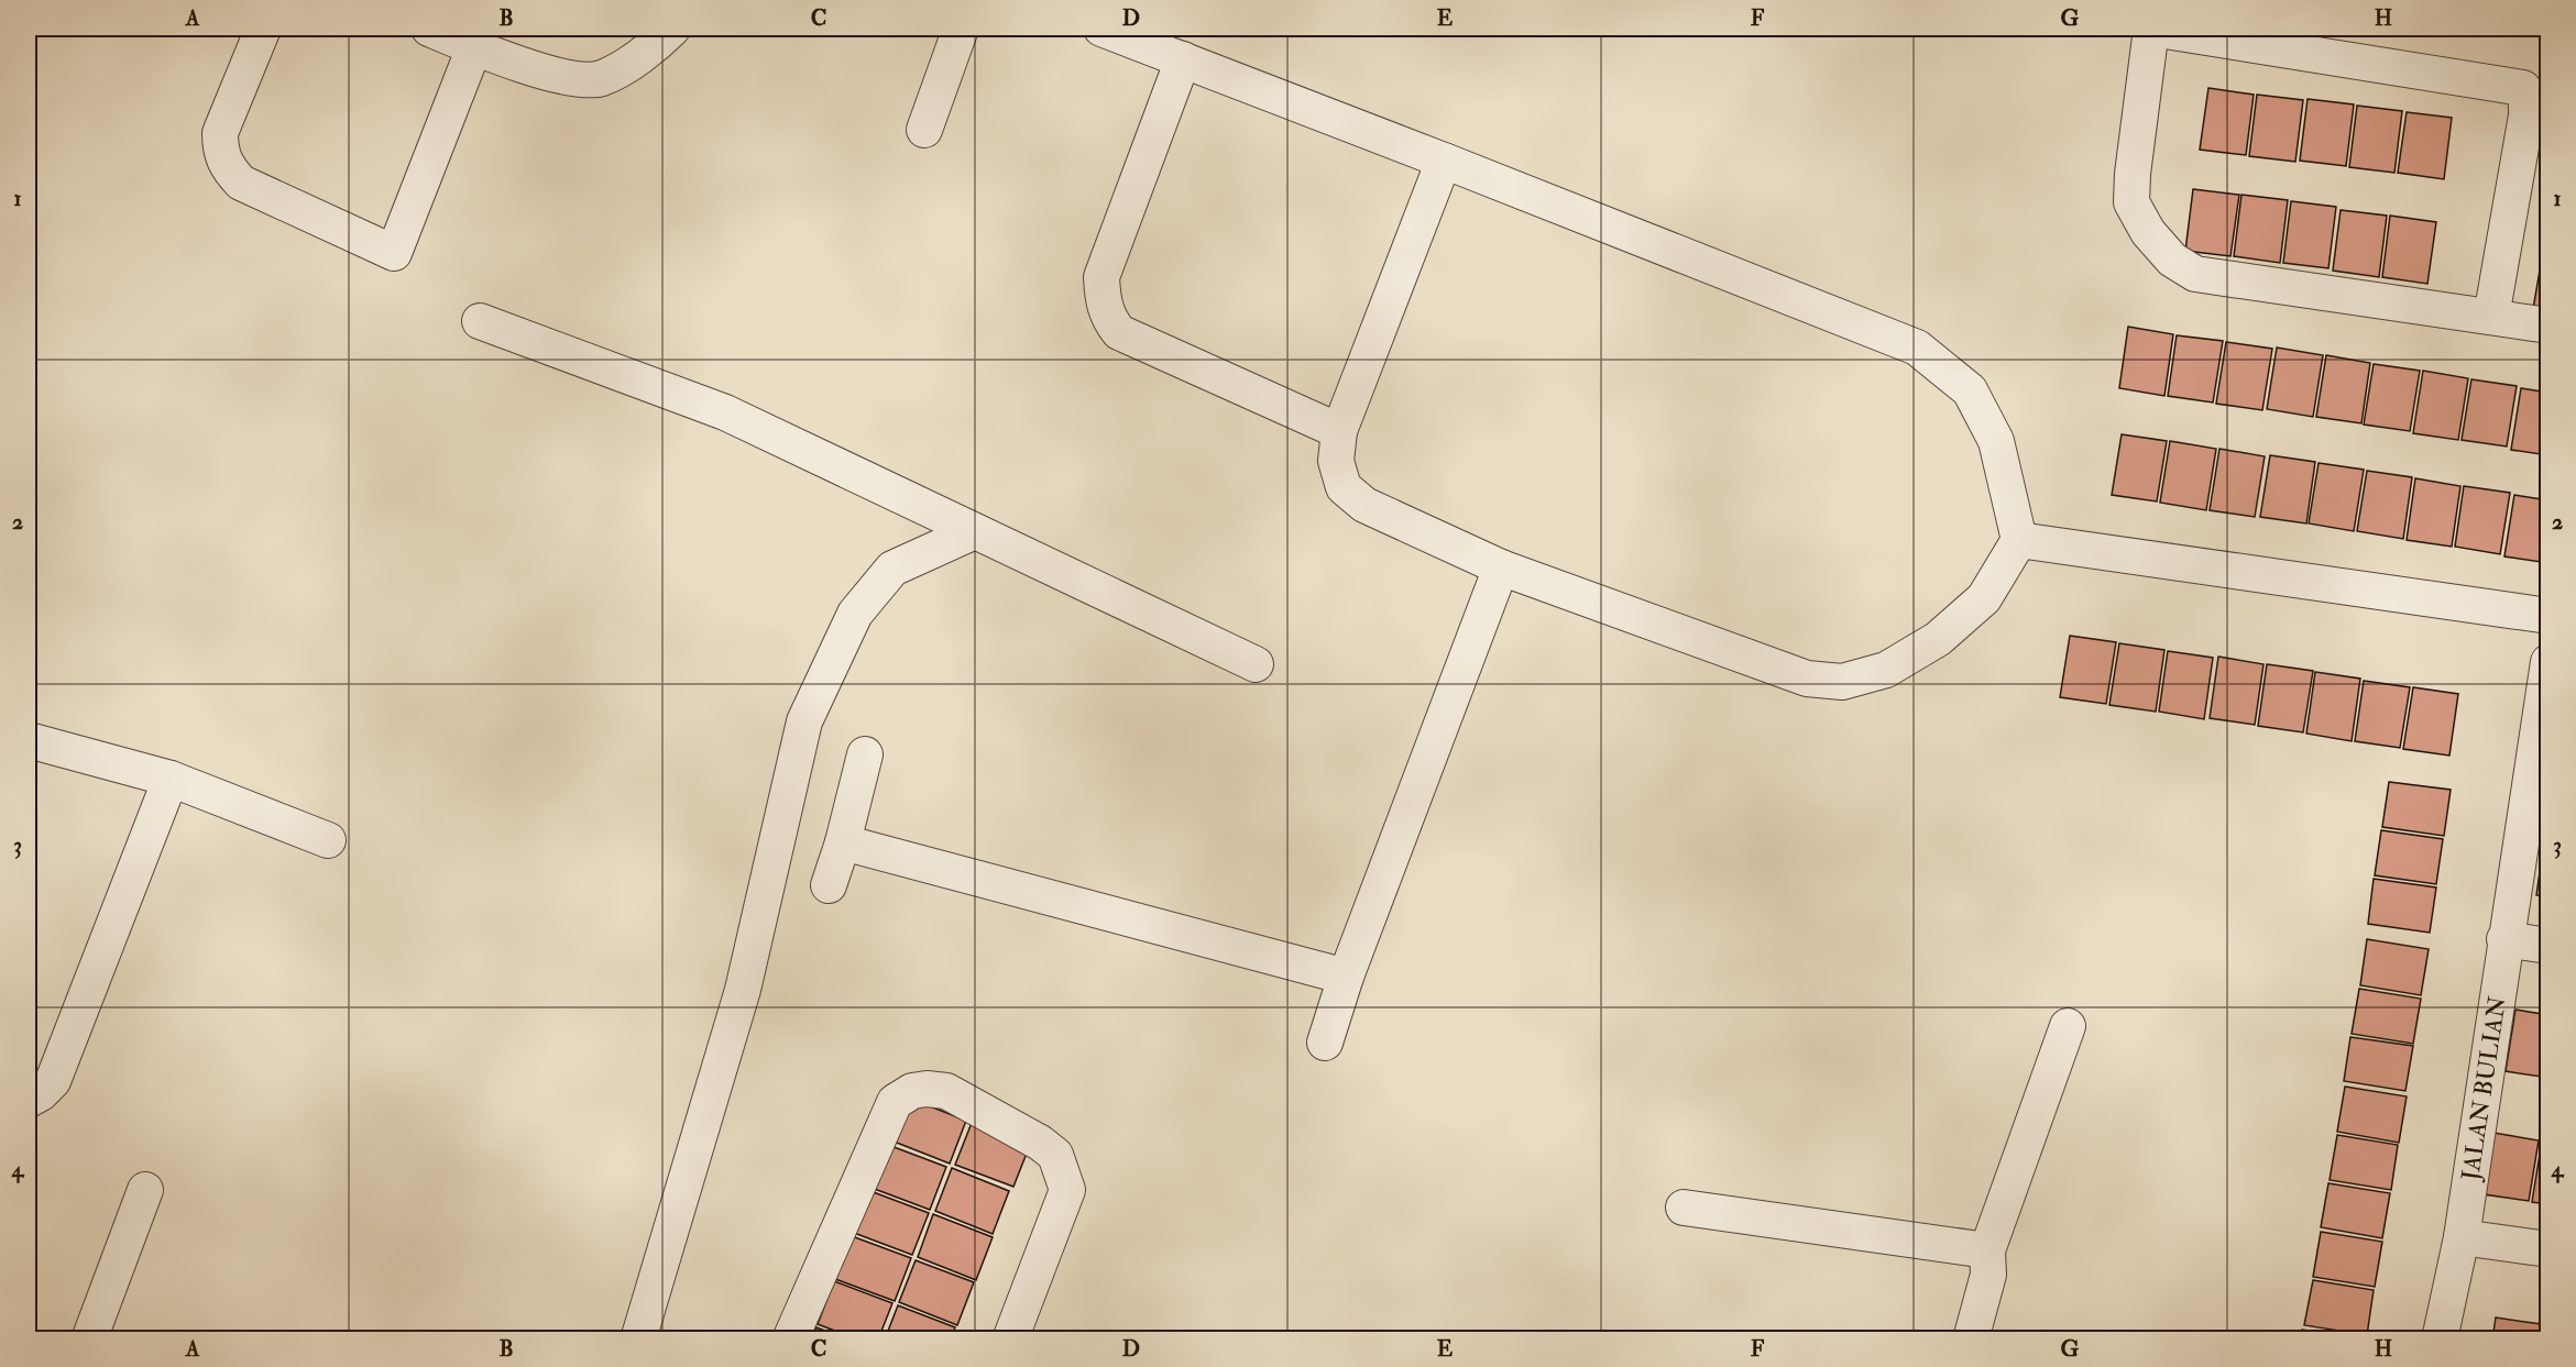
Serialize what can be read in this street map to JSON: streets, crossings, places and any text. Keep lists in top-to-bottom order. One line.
{"streets":{"street":["JALAN BULIAN"]},"grid":{"columns":["A","B","C","D","E","F","G","H"],"rows":["1","2","3","4"]}}
